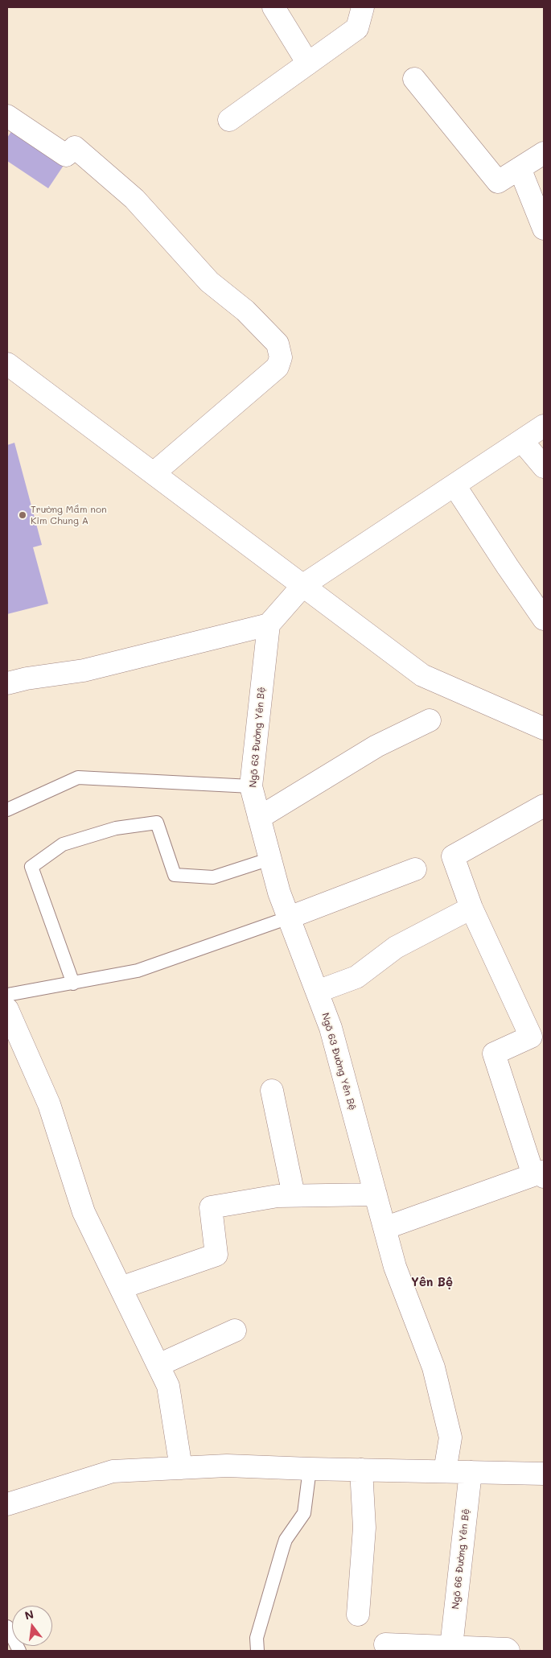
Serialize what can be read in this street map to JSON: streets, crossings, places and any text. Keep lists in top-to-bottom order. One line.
{"streets":{"street":["Ngõ 63 Đường Yên Bệ","Ngõ 66 Đường Yên Bệ"]},"districts":["Yên Bệ"],"places":["Trường Mầm non Kim Chung A"],"north":"top"}
